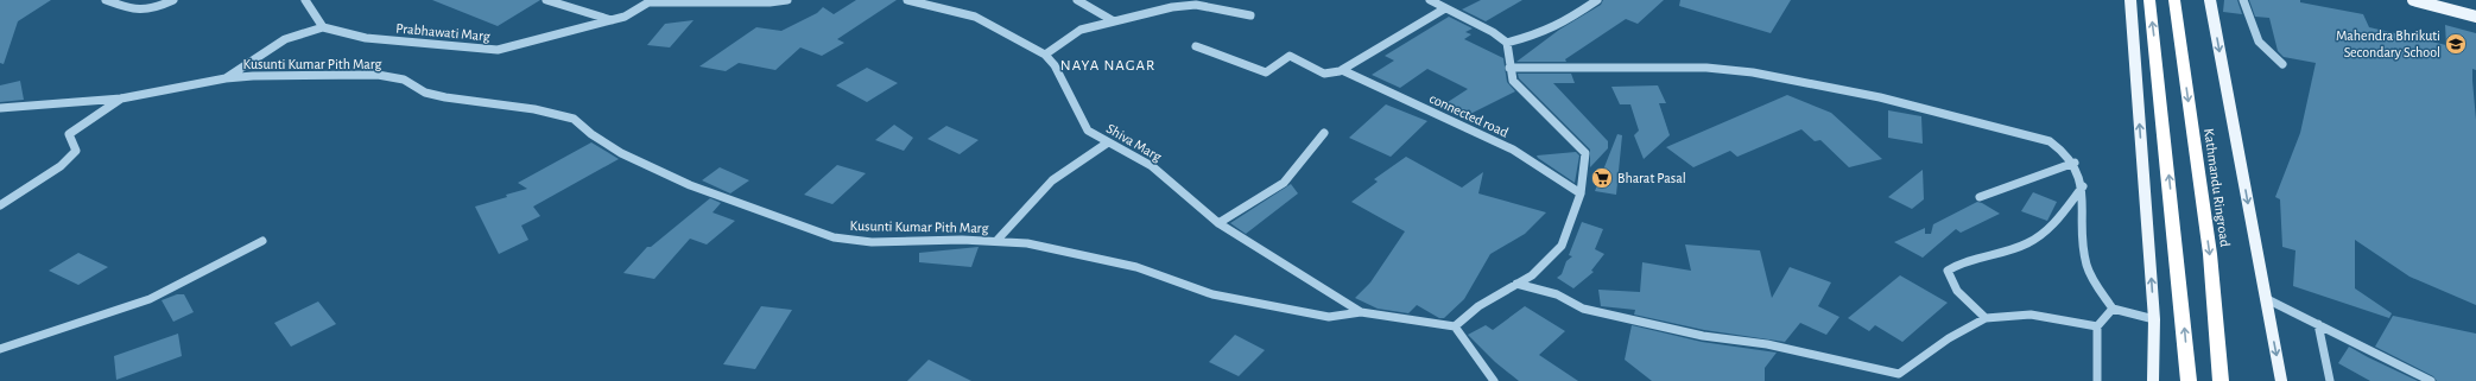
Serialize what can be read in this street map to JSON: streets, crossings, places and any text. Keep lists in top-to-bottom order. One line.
{"streets":{"highway":["Kathmandu Ringroad"],"street":["Prabhawati Marg","Kusunti Kumar Pith Marg","connected road","Shiva Marg"]},"crossings":[["Prabhawati Marg","Kusunti Kumar Pith Marg"],["Kusunti Kumar Pith Marg","Shiva Marg"]],"districts":["NAYA NAGAR"],"places":{"school or university":["Mahendra Bhrikuti Secondary School"],"supermarket":["Bharat Pasal"]}}
